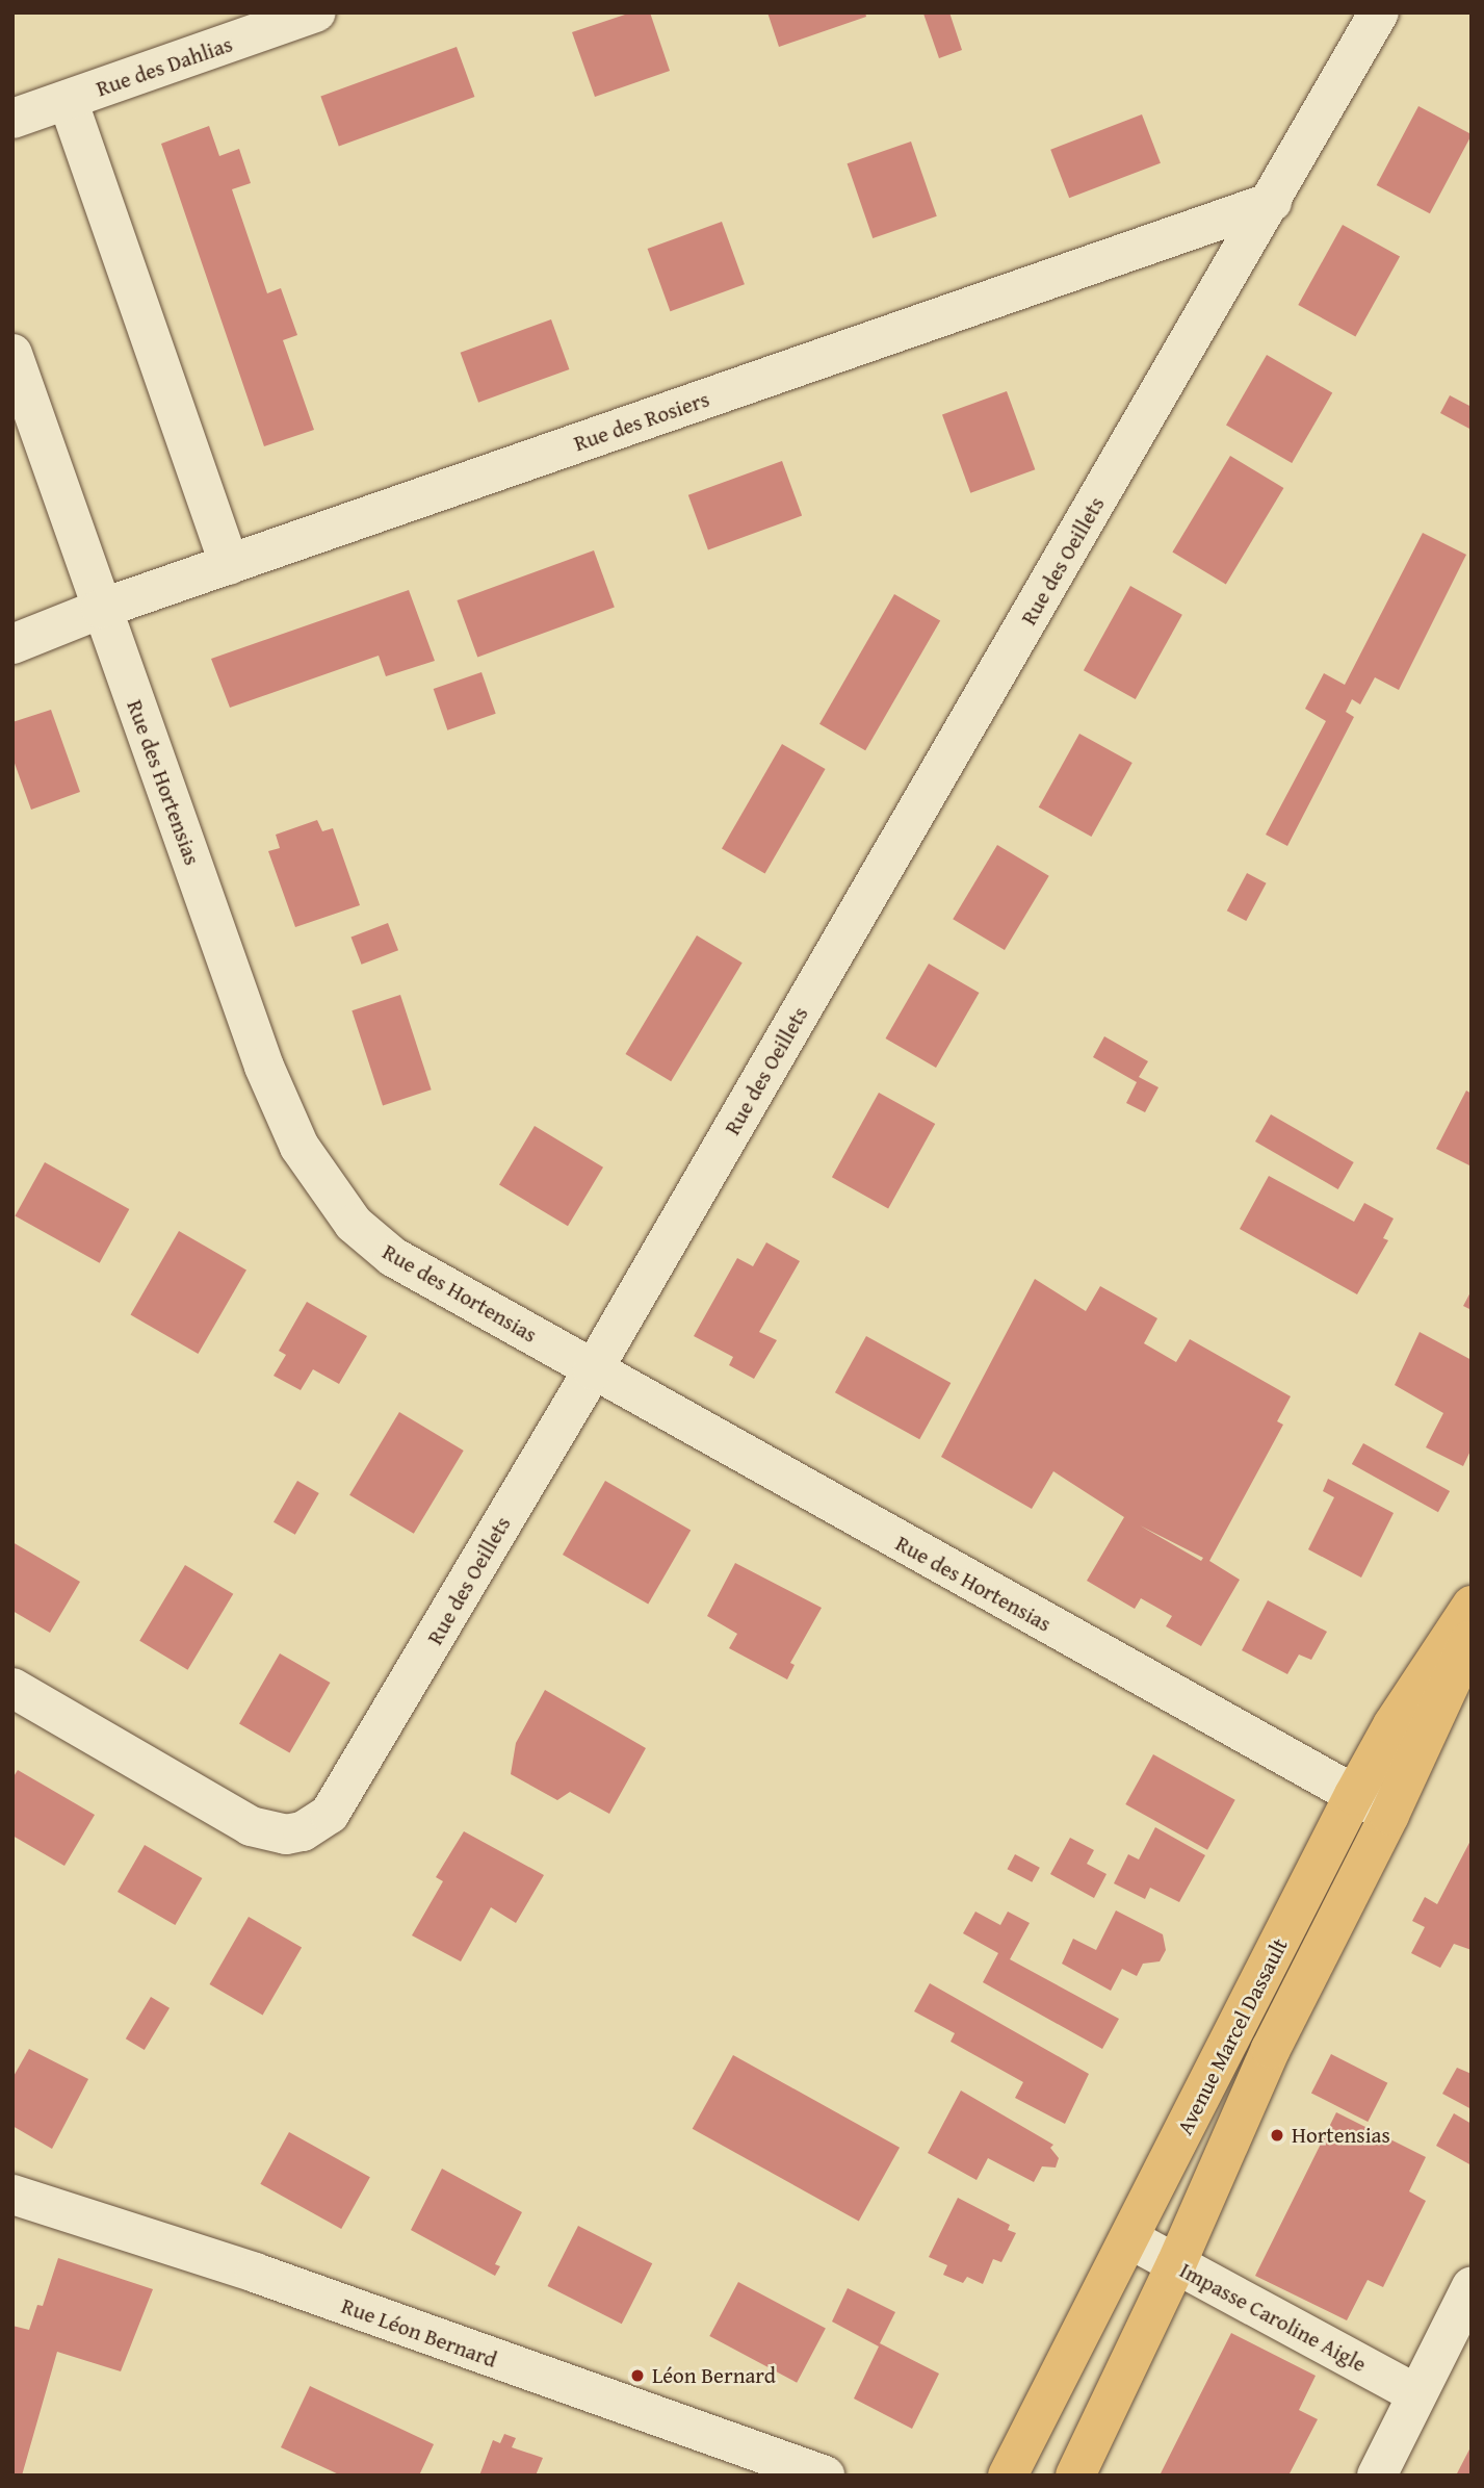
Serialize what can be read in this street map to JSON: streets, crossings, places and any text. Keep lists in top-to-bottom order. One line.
{"streets":{"main road":["Avenue Marcel Dassault"],"street":["Rue des Dahlias","Rue des Rosiers","Rue des Oeillets","Rue des Hortensias","Impasse Caroline Aigle","Rue Léon Bernard"]},"crossings":[["Rue des Rosiers","Rue des Oeillets"],["Rue des Rosiers","Rue des Hortensias"],["Rue des Oeillets","Rue des Hortensias"],["Rue des Hortensias","Avenue Marcel Dassault"],["Avenue Marcel Dassault","Impasse Caroline Aigle"]],"places":["Hortensias","Léon Bernard"]}
